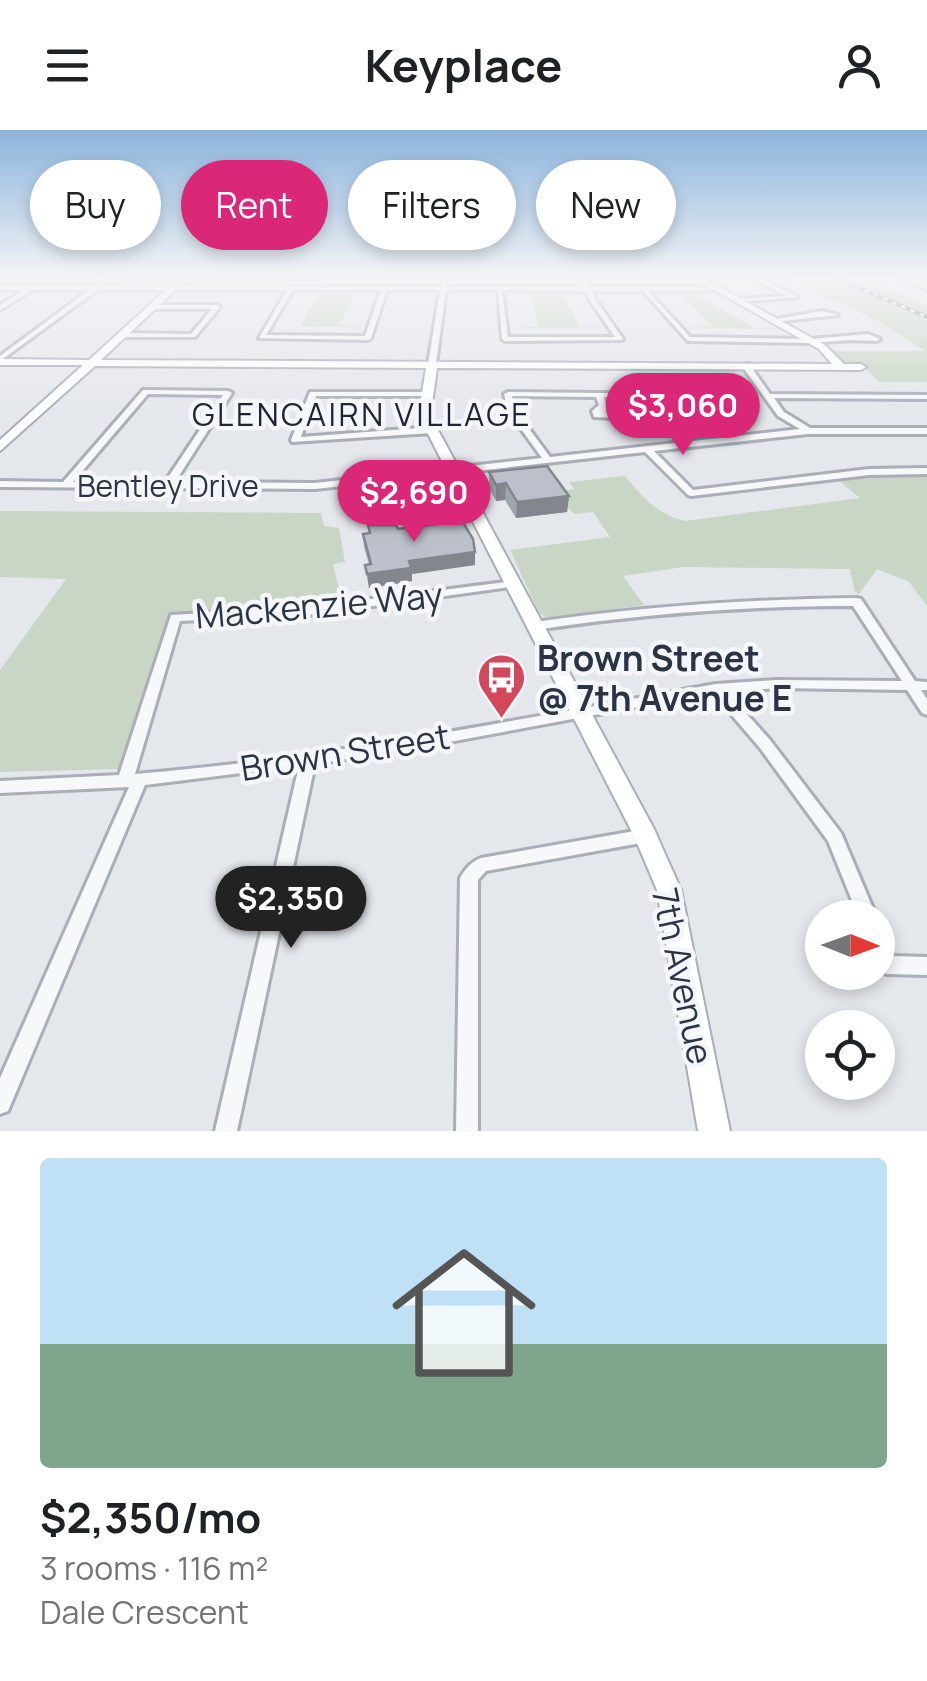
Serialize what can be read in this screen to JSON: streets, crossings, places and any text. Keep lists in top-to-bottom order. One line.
{"streets":{"street":["Bentley Drive","Mackenzie Way","Brown Street","7th Avenue"]},"crossings":[["Bentley Drive","7th Avenue"],["Mackenzie Way","Brown Street"],["Mackenzie Way","7th Avenue"],["Brown Street","7th Avenue"]],"districts":["GLENCAIRN VILLAGE"],"places":{"bus stop":["Brown Street @ 7th Avenue E"]},"north":"right","page":{"header":"Keyplace","chip":["Buy","Rent","Filters","New"],"price":["$3,060","$2,690","$2,350"],"list":[{"name":"$2,350/mo","note":"3 rooms · 116 m² · Dale Crescent"}]}}
